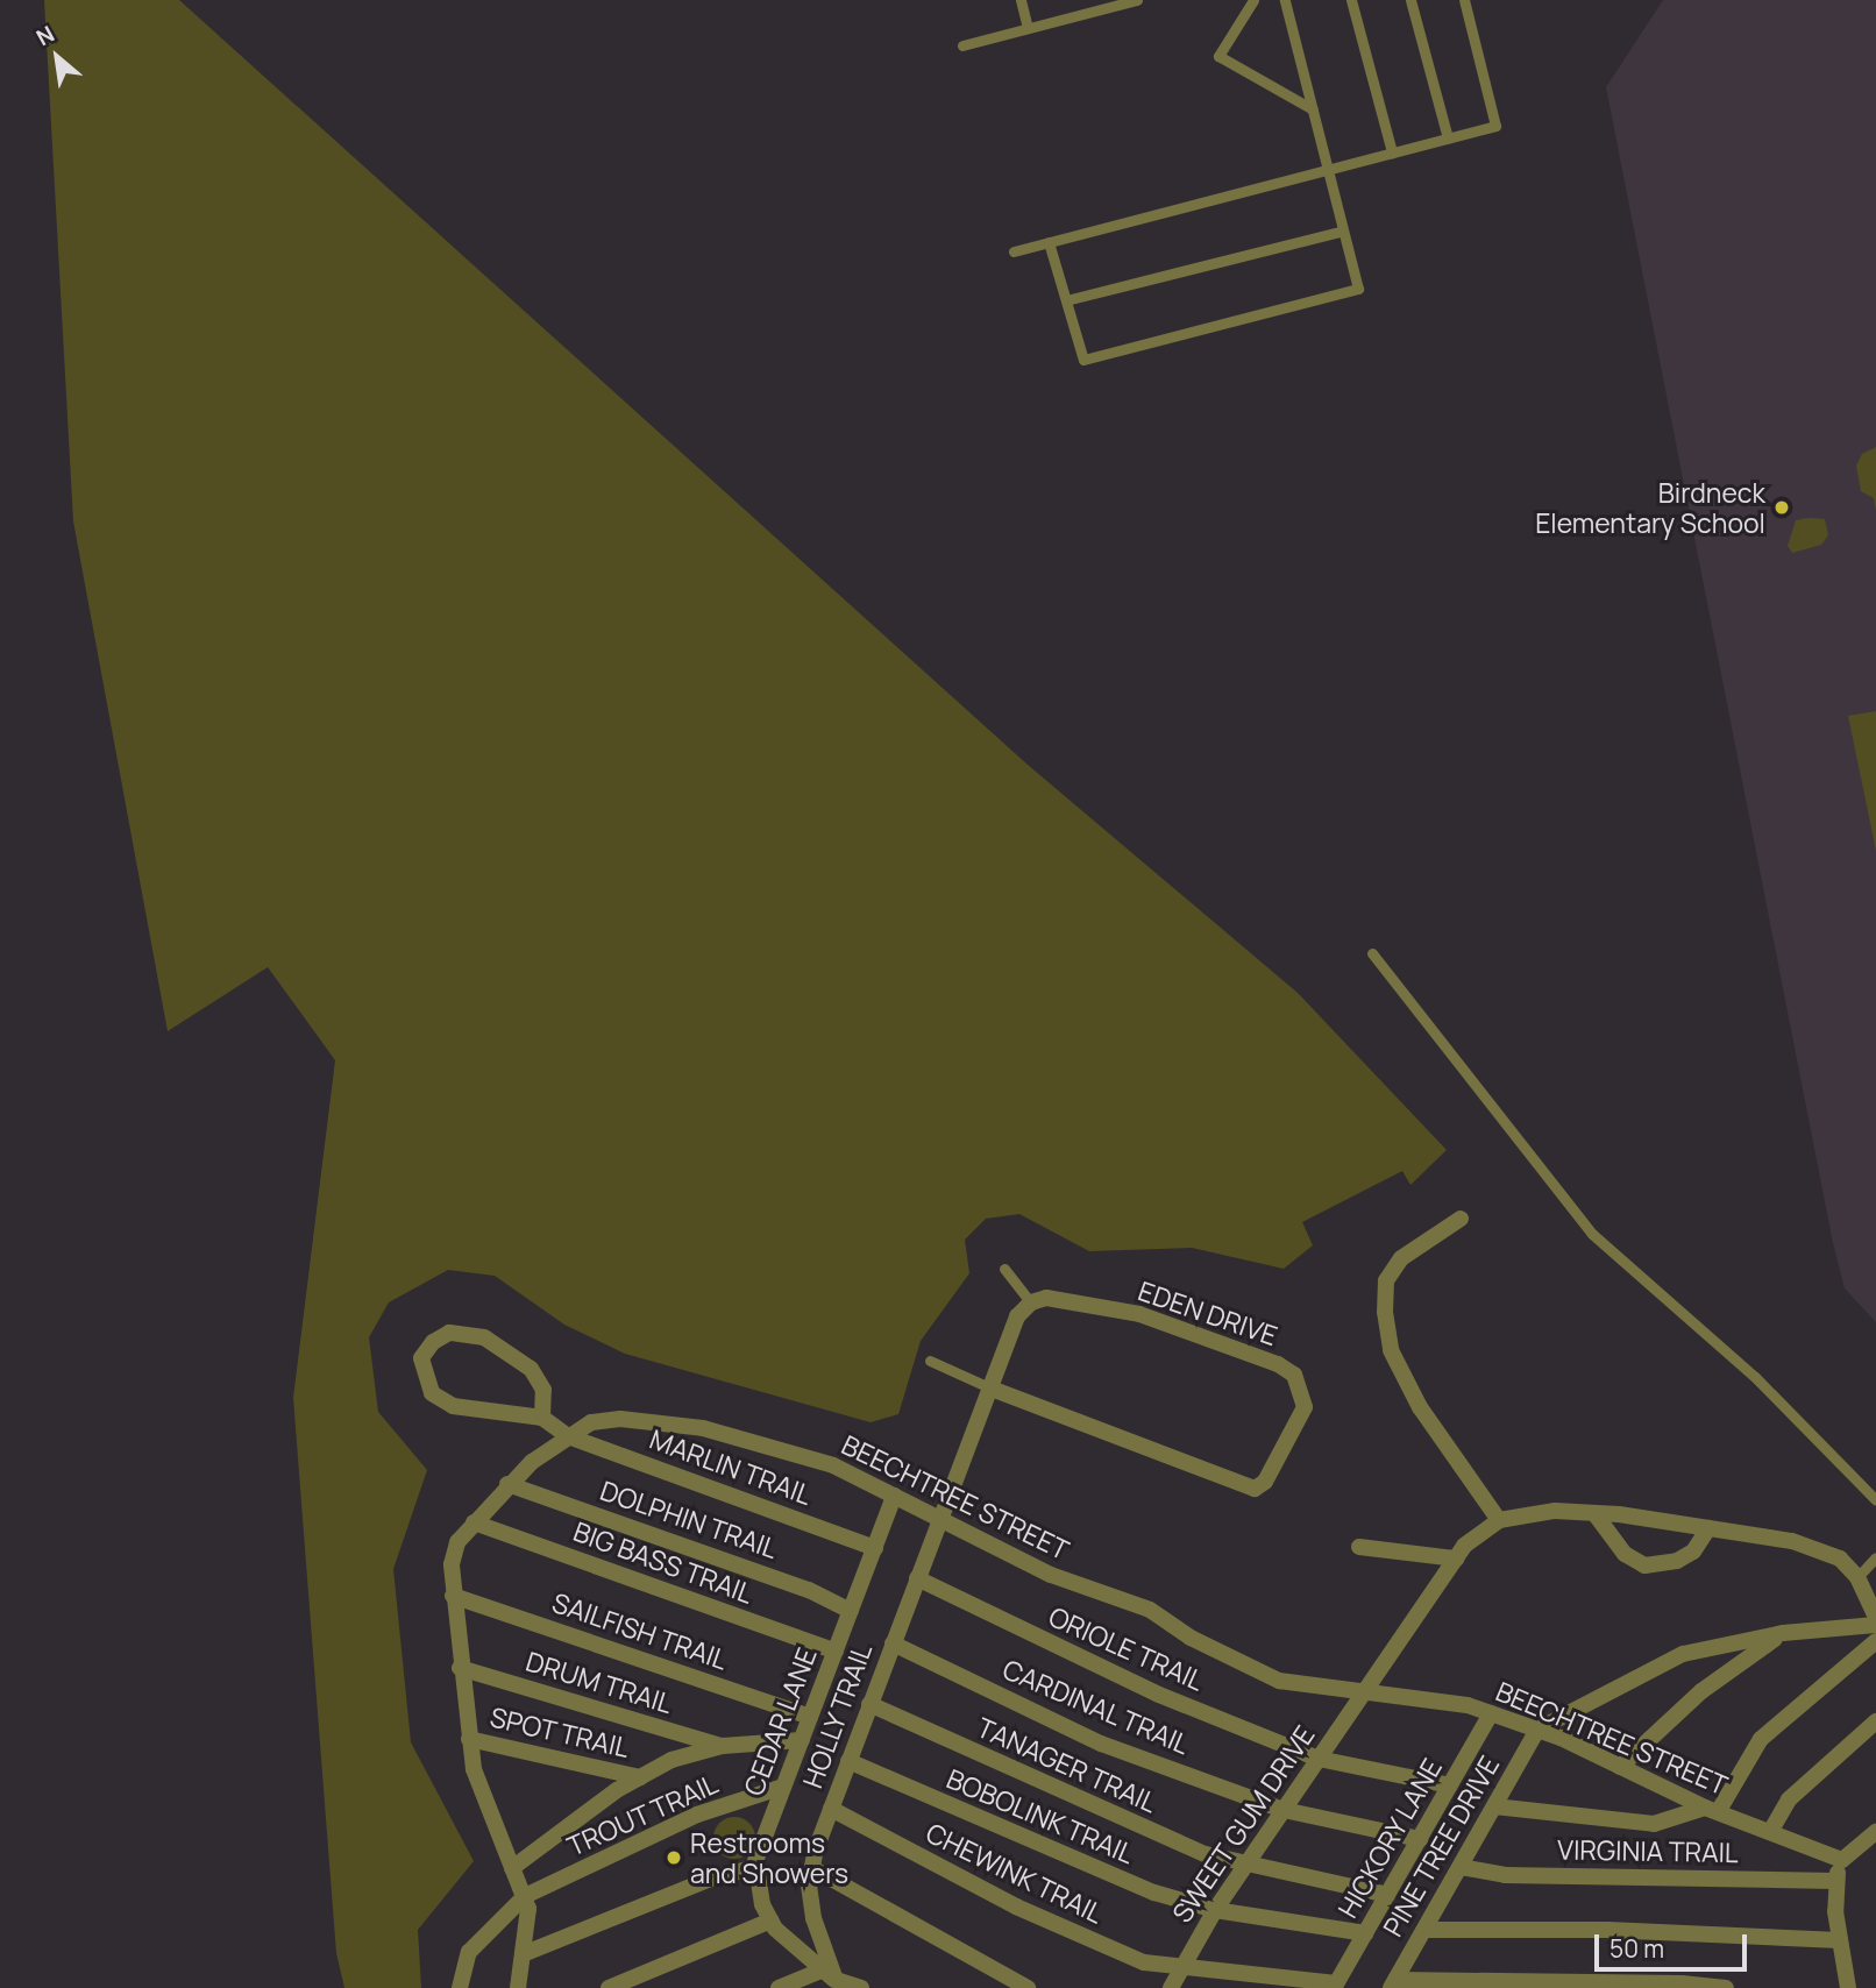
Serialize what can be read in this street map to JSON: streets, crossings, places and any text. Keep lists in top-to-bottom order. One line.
{"streets":{"street":["EDEN DRIVE","MARLIN TRAIL","BEECHTREE STREET","DOLPHIN TRAIL","BIG BASS TRAIL","SAILFISH TRAIL","ORIOLE TRAIL","DRUM TRAIL","CARDINAL TRAIL","HOLLY TRAIL","CEDAR LANE","SPOT TRAIL","TANAGER TRAIL","TROUT TRAIL","BOBOLINK TRAIL","SWEET GUM DRIVE","HICKORY LANE","PINE TREE DRIVE","VIRGINIA TRAIL","CHEWINK TRAIL"]},"crossings":[["MARLIN TRAIL","BEECHTREE STREET"],["MARLIN TRAIL","CEDAR LANE"],["BEECHTREE STREET","DOLPHIN TRAIL"],["BEECHTREE STREET","BIG BASS TRAIL"],["BEECHTREE STREET","SAILFISH TRAIL"],["BEECHTREE STREET","DRUM TRAIL"],["BEECHTREE STREET","HOLLY TRAIL"],["BEECHTREE STREET","CEDAR LANE"],["BEECHTREE STREET","SPOT TRAIL"],["BEECHTREE STREET","TROUT TRAIL"],["BEECHTREE STREET","SWEET GUM DRIVE"],["BEECHTREE STREET","HICKORY LANE"],["BEECHTREE STREET","PINE TREE DRIVE"],["DOLPHIN TRAIL","CEDAR LANE"],["BIG BASS TRAIL","CEDAR LANE"],["SAILFISH TRAIL","CEDAR LANE"],["ORIOLE TRAIL","HOLLY TRAIL"],["ORIOLE TRAIL","SWEET GUM DRIVE"],["ORIOLE TRAIL","HICKORY LANE"],["CARDINAL TRAIL","HOLLY TRAIL"],["CARDINAL TRAIL","SWEET GUM DRIVE"],["CARDINAL TRAIL","HICKORY LANE"],["HOLLY TRAIL","TANAGER TRAIL"],["HOLLY TRAIL","BOBOLINK TRAIL"],["HOLLY TRAIL","CHEWINK TRAIL"],["CEDAR LANE","TROUT TRAIL"],["TANAGER TRAIL","SWEET GUM DRIVE"],["TANAGER TRAIL","HICKORY LANE"],["BOBOLINK TRAIL","SWEET GUM DRIVE"],["BOBOLINK TRAIL","HICKORY LANE"],["SWEET GUM DRIVE","CHEWINK TRAIL"],["HICKORY LANE","CHEWINK TRAIL"],["PINE TREE DRIVE","VIRGINIA TRAIL"]],"places":["Birdneck Elementary School","Restrooms and Showers"],"scale_bar":"50 m","north":"top left"}
